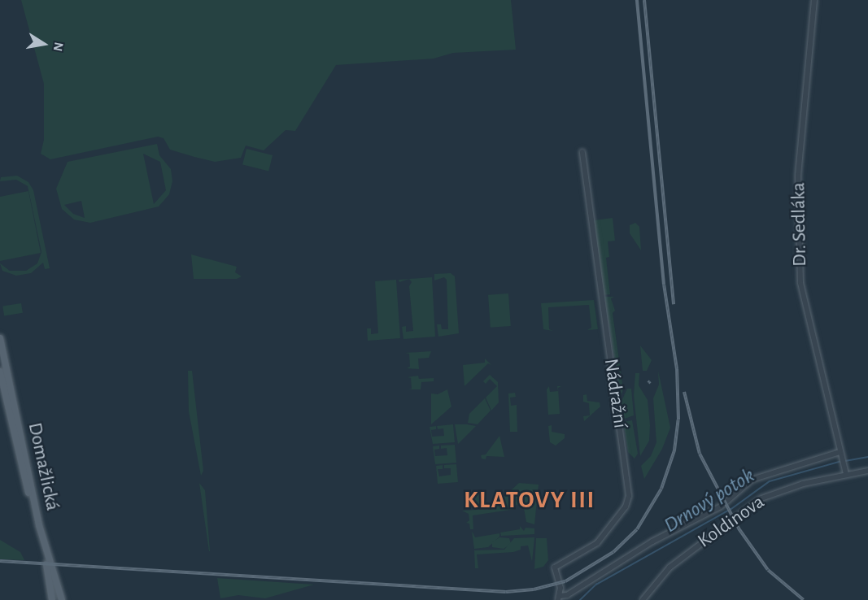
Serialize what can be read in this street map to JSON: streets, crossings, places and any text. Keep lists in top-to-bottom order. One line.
{"streets":{"main road":["Domažlická"],"street":["Dr. Sedláka","Nádražní","Koldinova"]},"crossings":[["Dr. Sedláka","Koldinova"]],"districts":["KLATOVY III"],"water":["Drnový potok"],"north":"right"}
